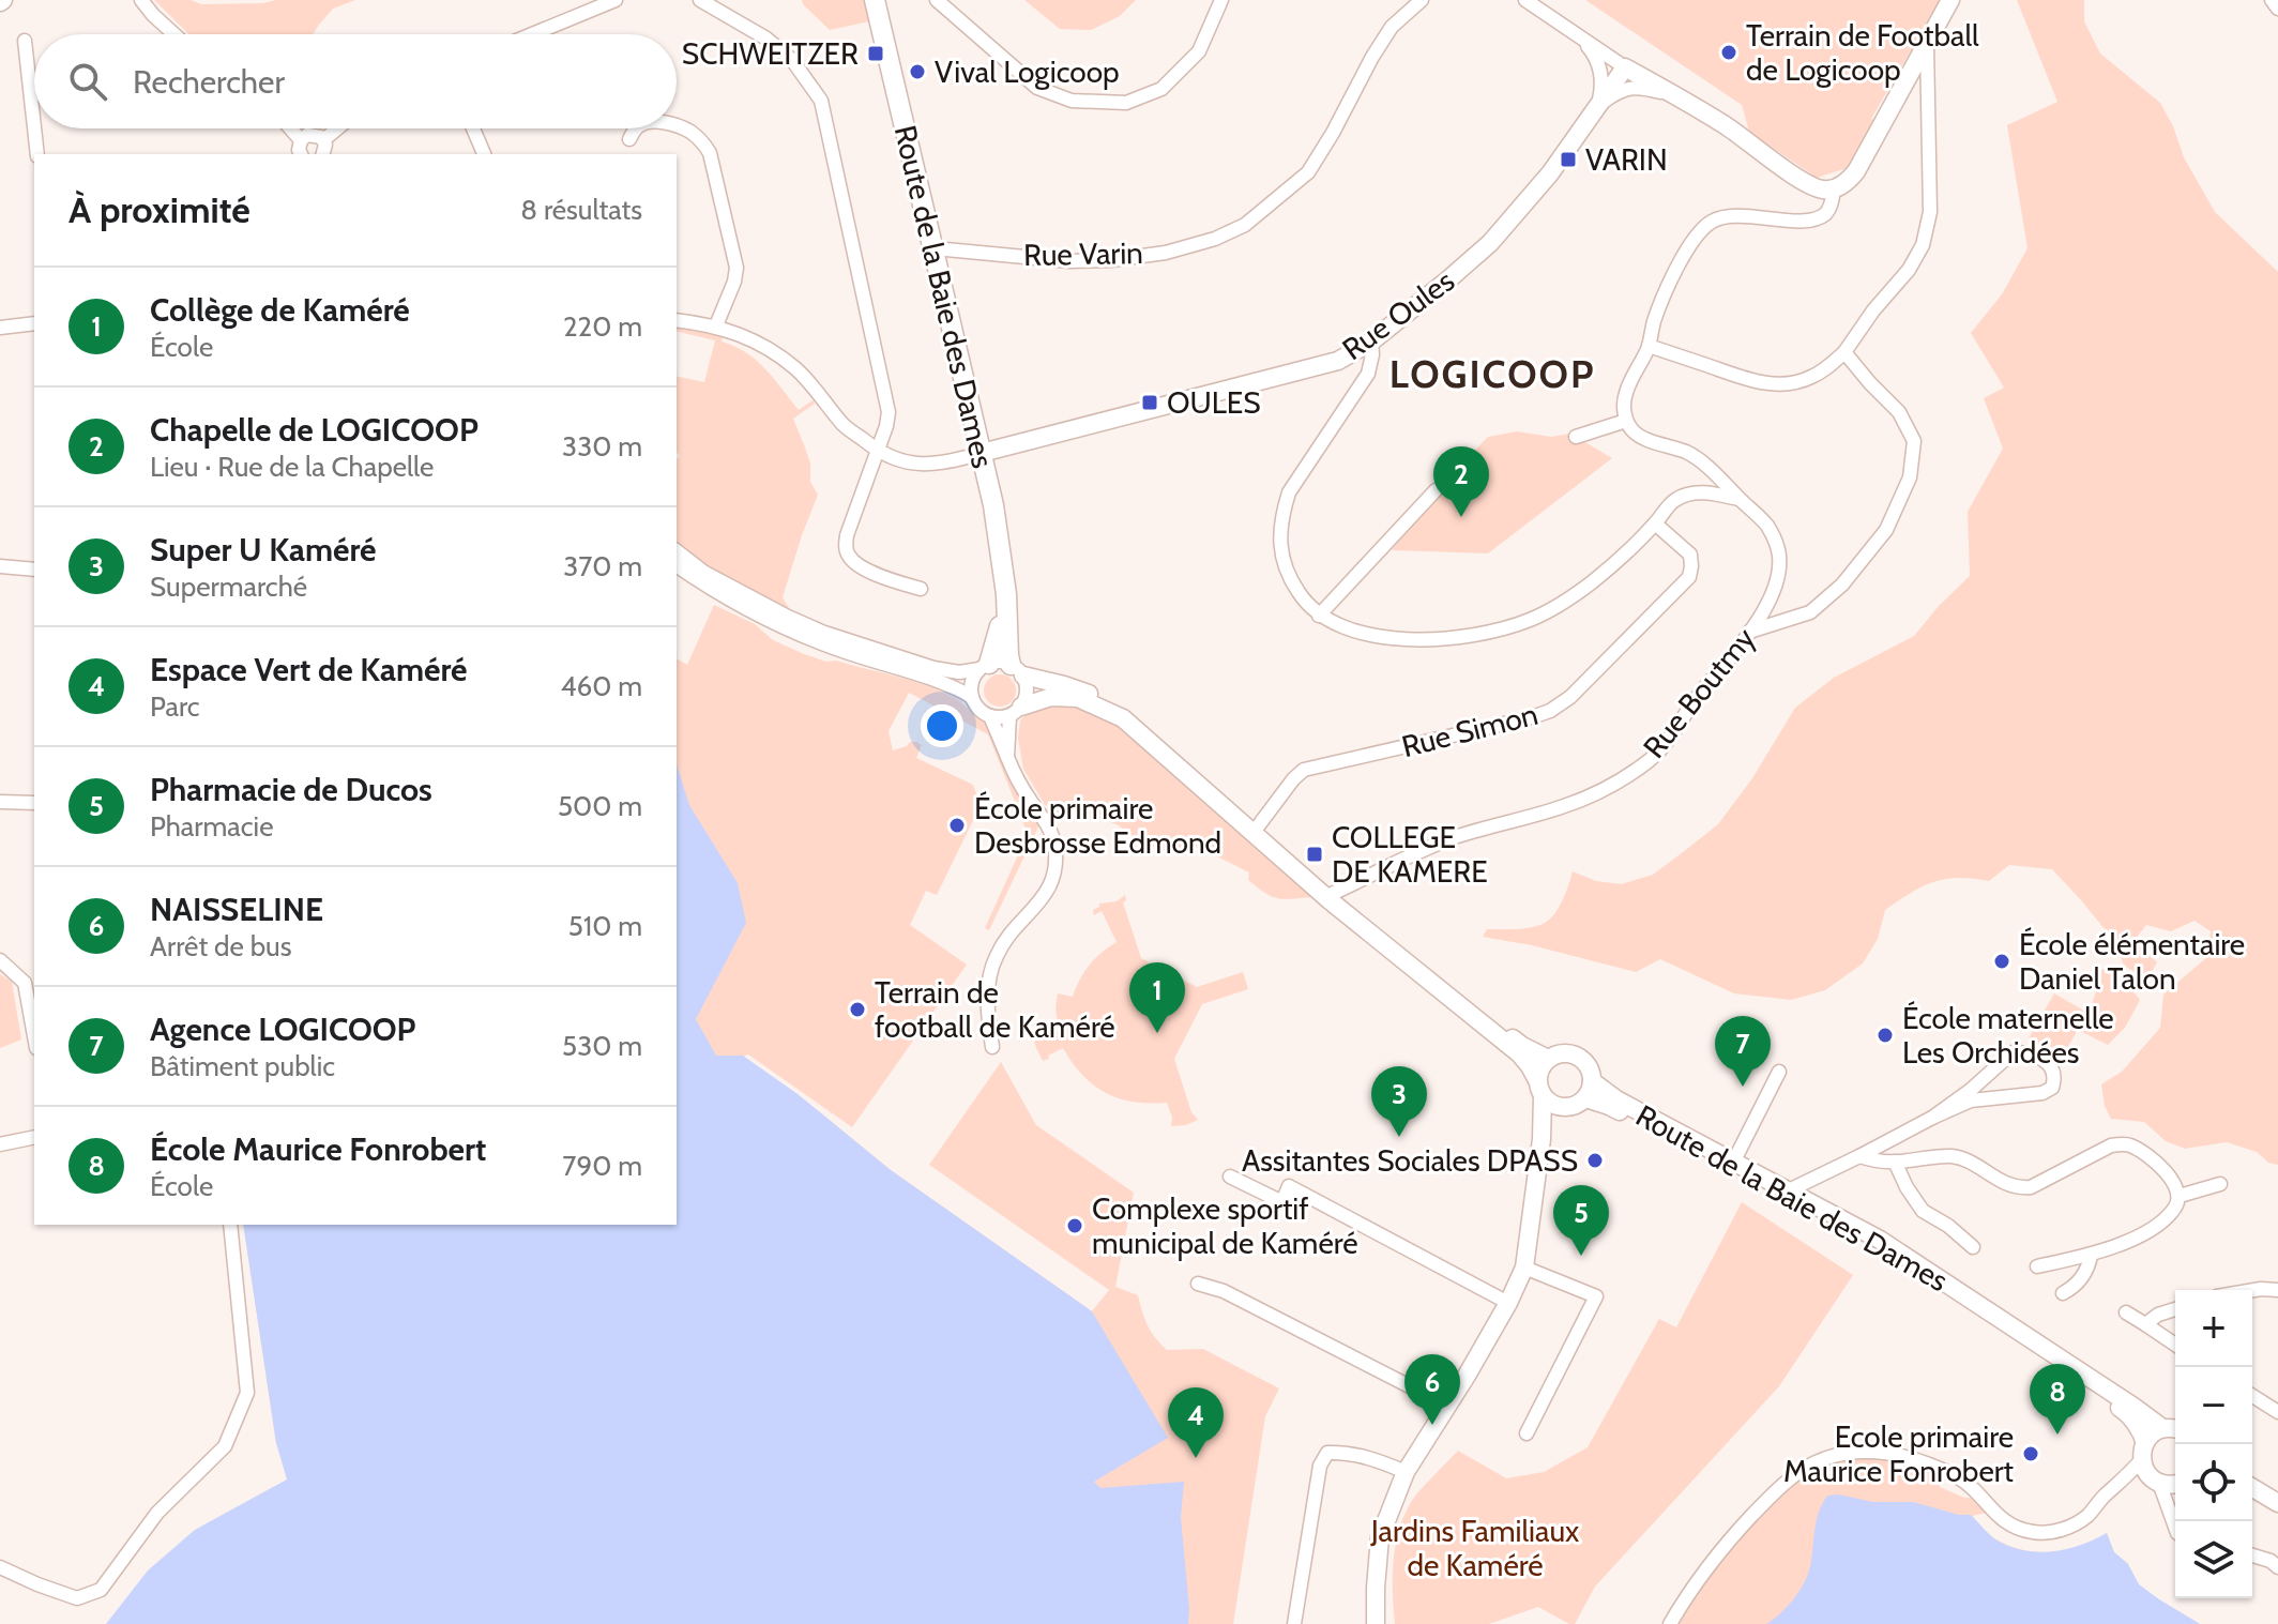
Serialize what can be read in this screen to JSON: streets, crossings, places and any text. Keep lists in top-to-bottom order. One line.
{"streets":{"main road":["Route de la Baie des Dames","Rue Oules"],"street":["Rue Varin","Rue Boutmy","Rue Simon"]},"crossings":[["Rue Varin","Route de la Baie des Dames"],["Route de la Baie des Dames","Rue Oules"]],"districts":["LOGICOOP"],"parks":["Jardins Familiaux de Kaméré"],"places":{"other":["Terrain de Football de Logicoop","Vival Logicoop","École primaire Desbrosse Edmond","École élémentaire Daniel Talon","Terrain de football de Kaméré","École maternelle Les Orchidées","Assitantes Sociales DPASS","Complexe sportif municipal de Kaméré","Ecole primaire Maurice Fonrobert"],"transit":["SCHWEITZER","VARIN","OULES","COLLEGE DE KAMERE"]},"page":{"search":"Rechercher","heading":["À proximité","8 résultats"],"list":[{"mark":"1","name":"Collège de Kaméré","note":"École","value":"220 m"},{"mark":"2","name":"Chapelle de LOGICOOP","note":"Lieu · Rue de la Chapelle","value":"330 m"},{"mark":"3","name":"Super U Kaméré","note":"Supermarché","value":"370 m"},{"mark":"4","name":"Espace Vert de Kaméré","note":"Parc","value":"460 m"},{"mark":"5","name":"Pharmacie de Ducos","note":"Pharmacie","value":"500 m"},{"mark":"6","name":"NAISSELINE","note":"Arrêt de bus","value":"510 m"},{"mark":"7","name":"Agence LOGICOOP","note":"Bâtiment public","value":"530 m"},{"mark":"8","name":"École Maurice Fonrobert","note":"École","value":"790 m"}],"pins":["2","1","7","3","5","6","8","4"],"map_buttons":["+","−"]}}
